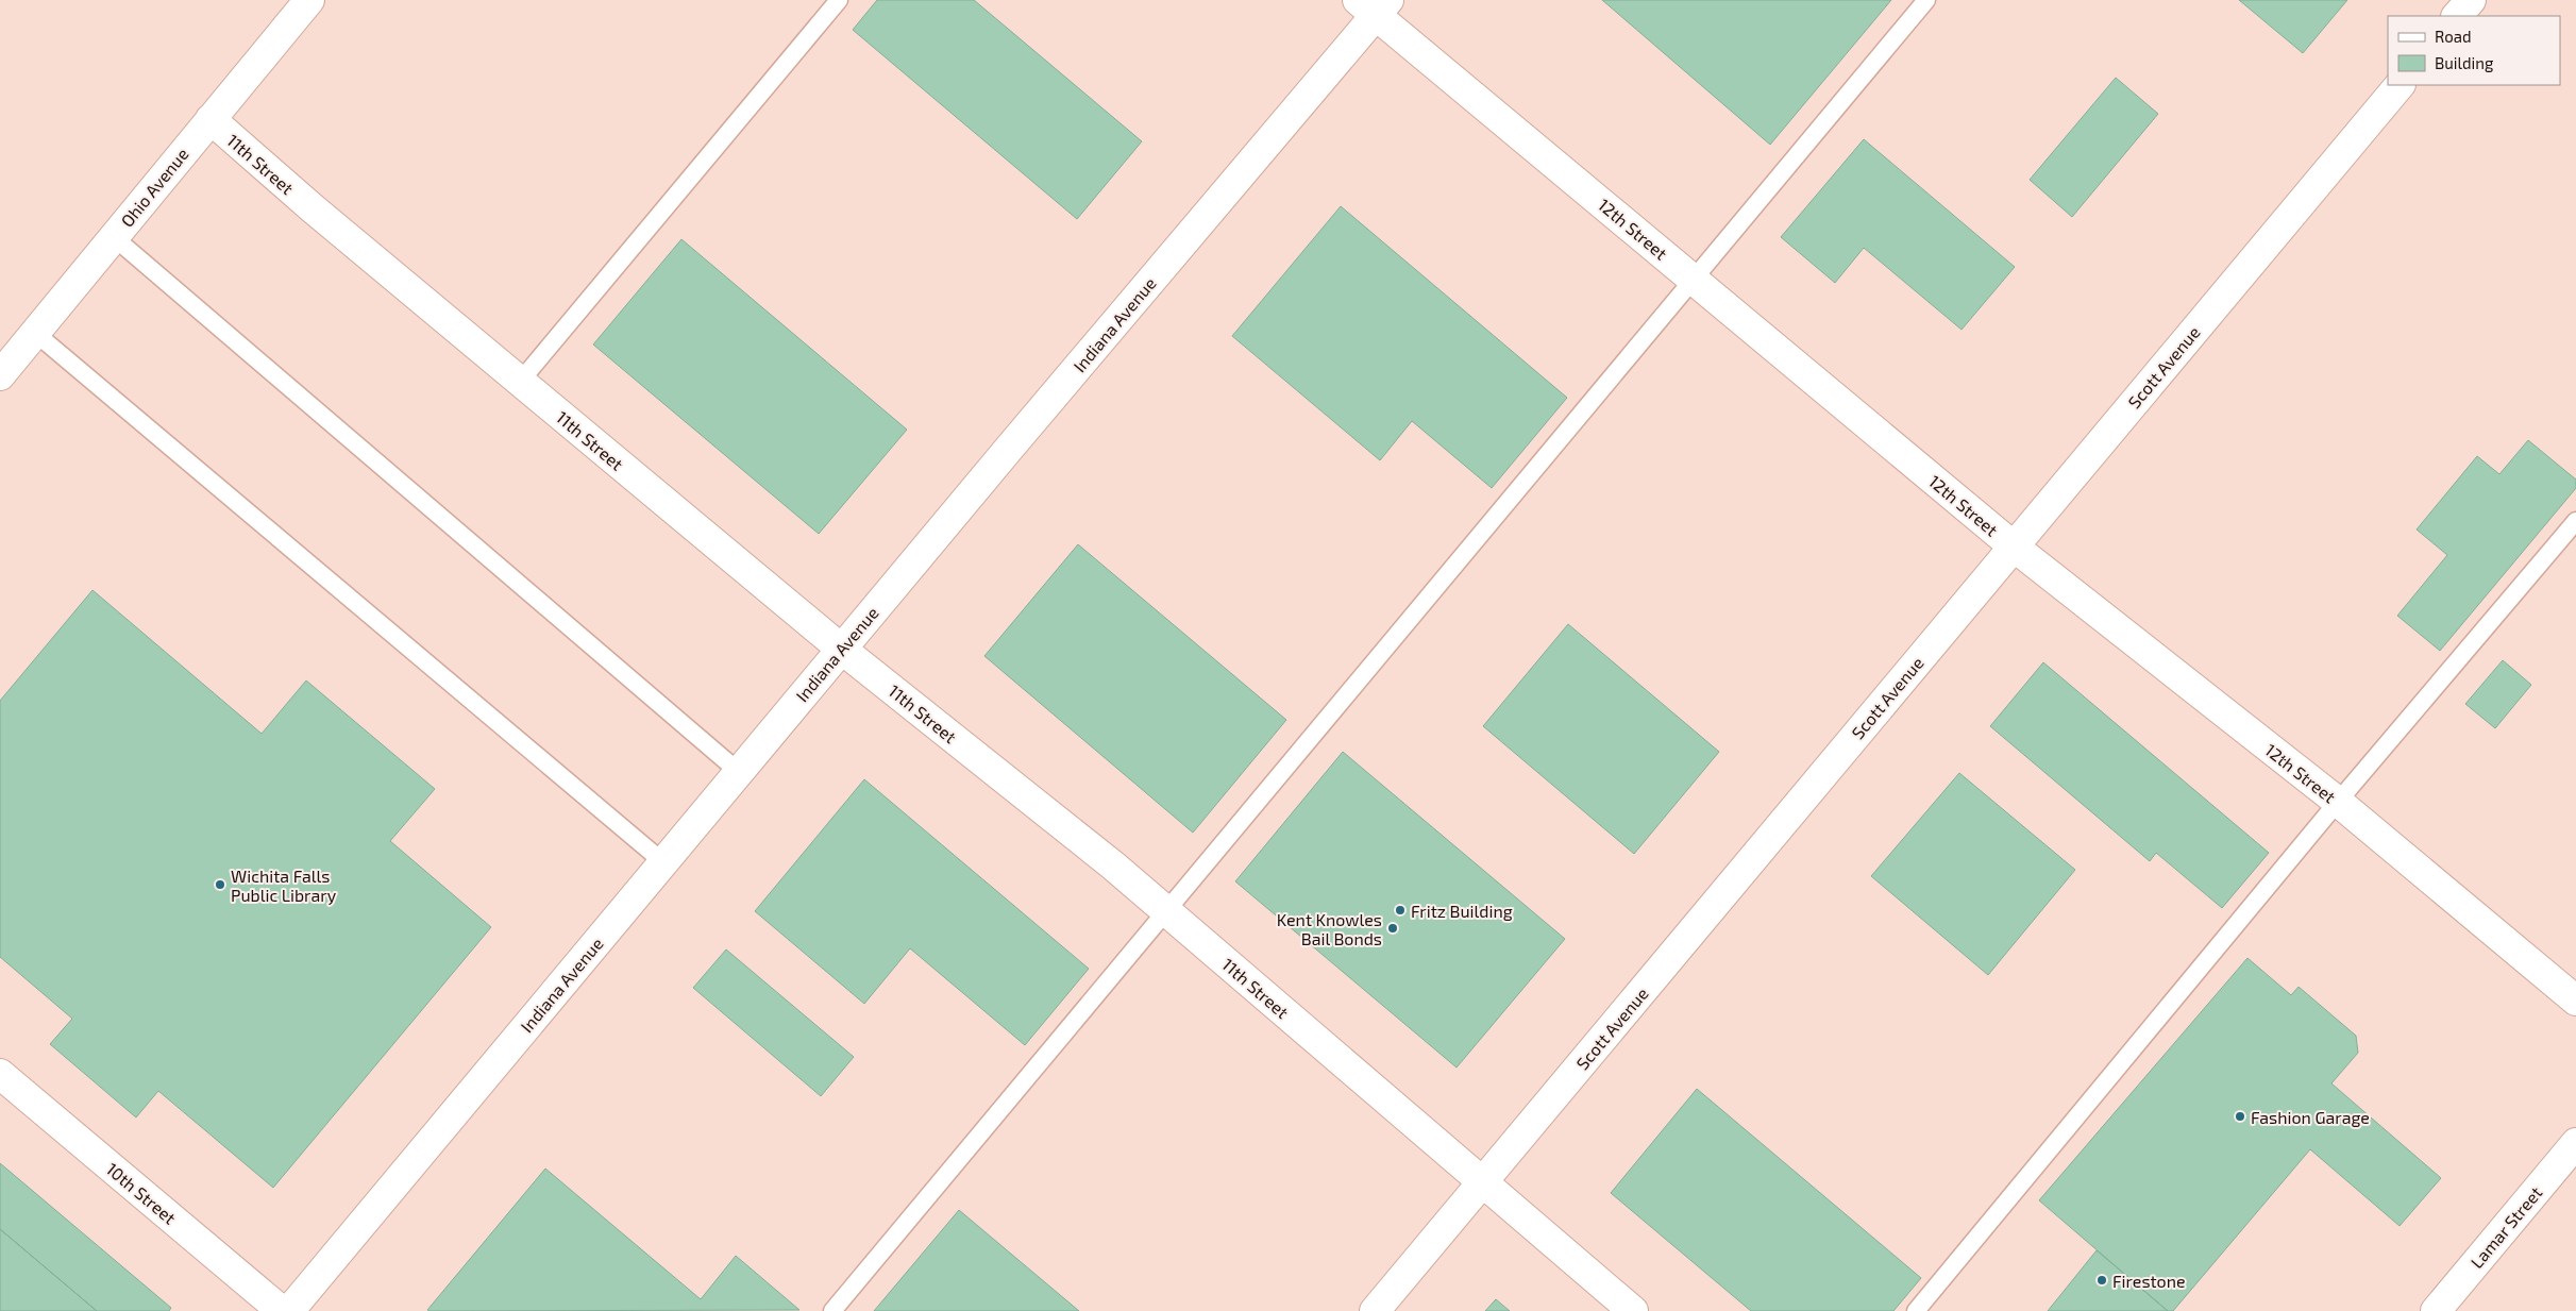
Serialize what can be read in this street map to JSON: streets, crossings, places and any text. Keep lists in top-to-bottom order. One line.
{"streets":{"street":["11th Street","Ohio Avenue","12th Street","Indiana Avenue","Scott Avenue","10th Street","Lamar Street"]},"crossings":[["11th Street","Ohio Avenue"],["11th Street","Indiana Avenue"],["11th Street","Scott Avenue"],["12th Street","Indiana Avenue"],["12th Street","Scott Avenue"]],"places":["Wichita Falls Public Library","Fritz Building","Kent Knowles Bail Bonds","Fashion Garage","Firestone"],"legend":["Road","Building"]}
